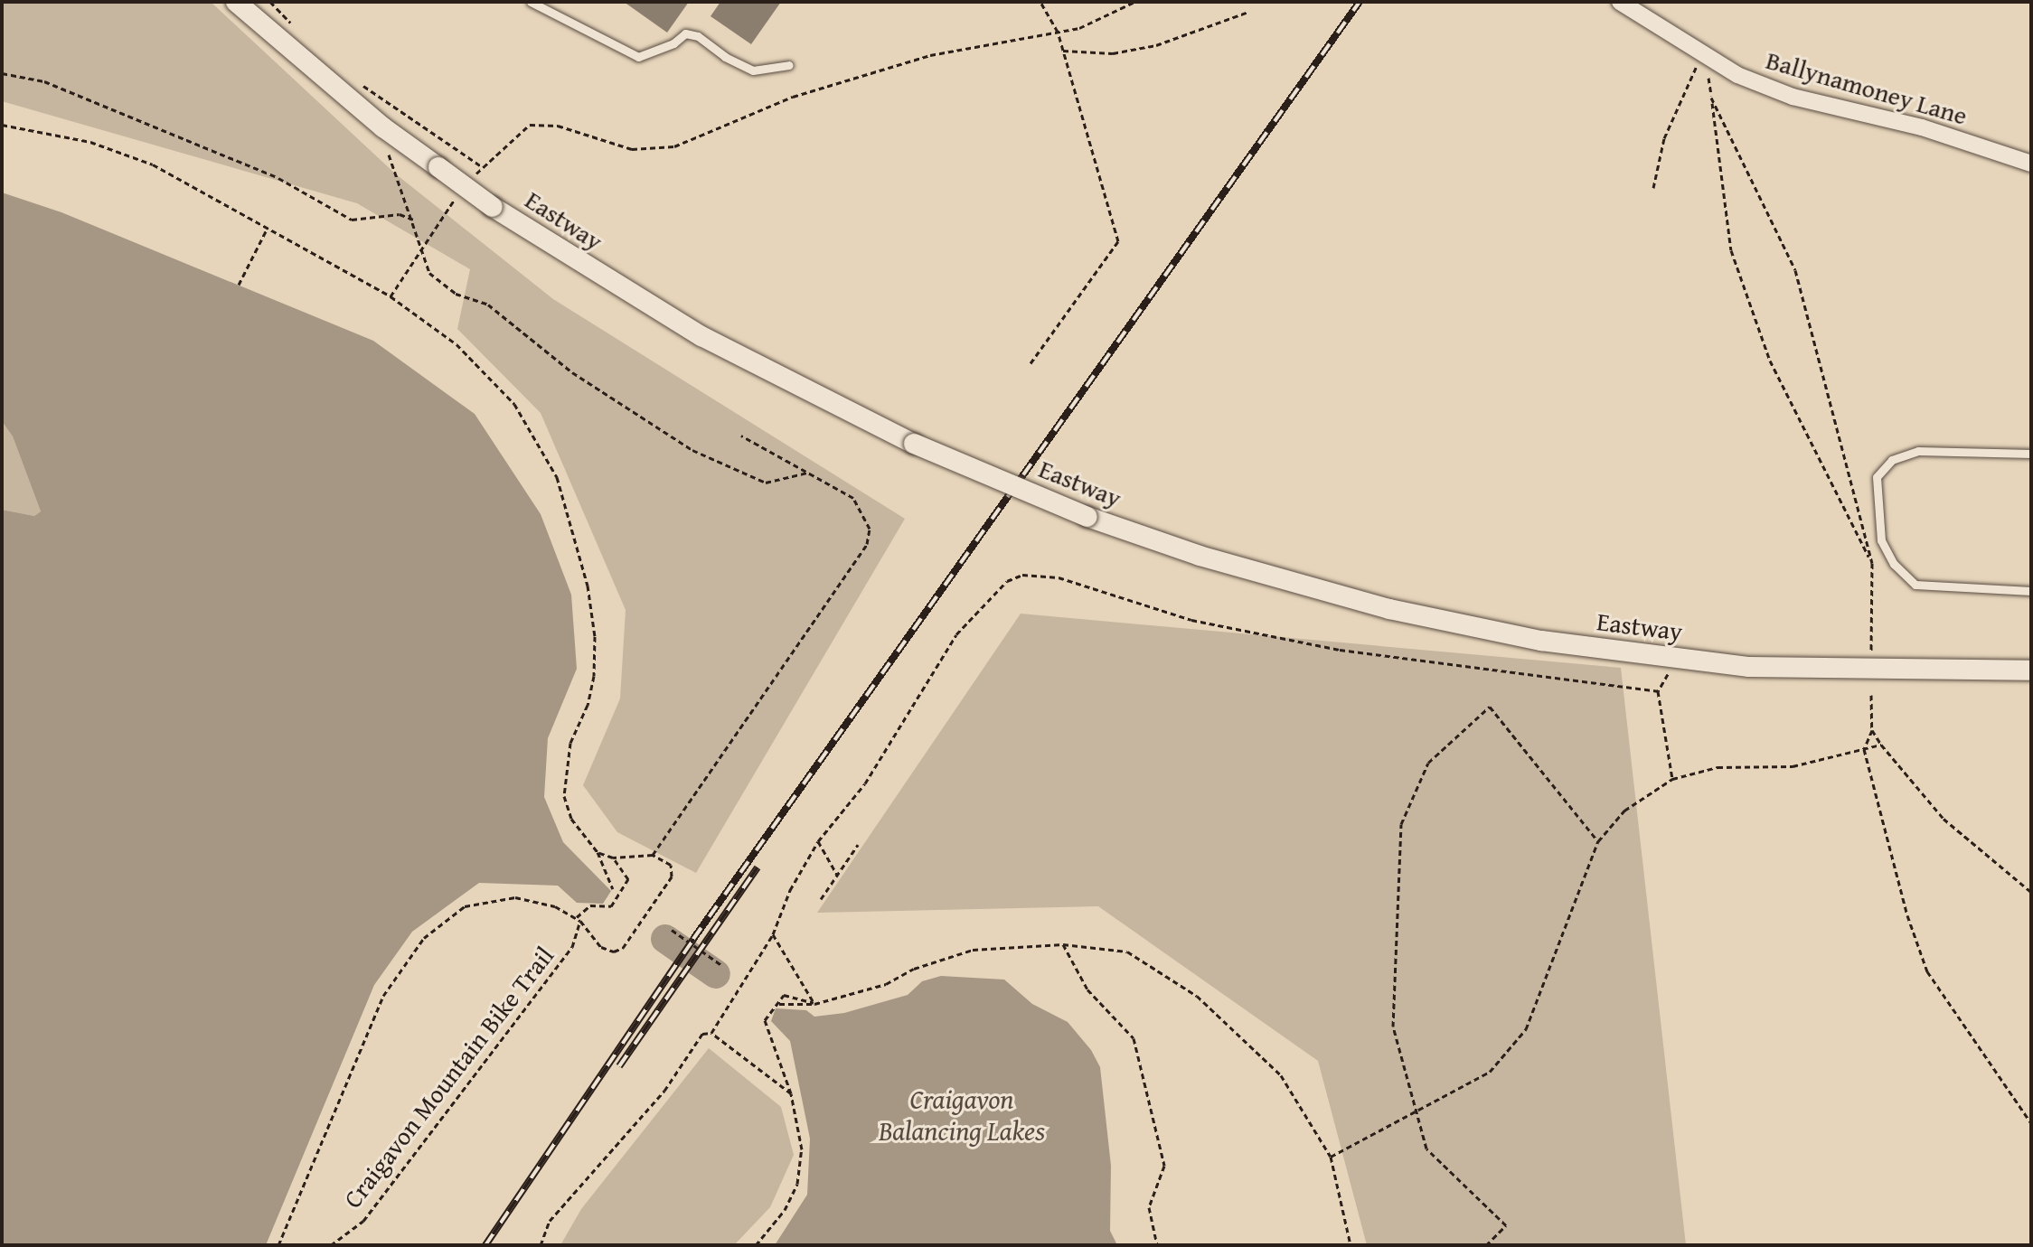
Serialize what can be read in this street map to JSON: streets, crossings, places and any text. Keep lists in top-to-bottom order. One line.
{"streets":{"street":["Ballynamoney Lane","Eastway"],"path":["Craigavon Mountain Bike Trail"]},"water":["Craigavon Balancing Lakes"]}
